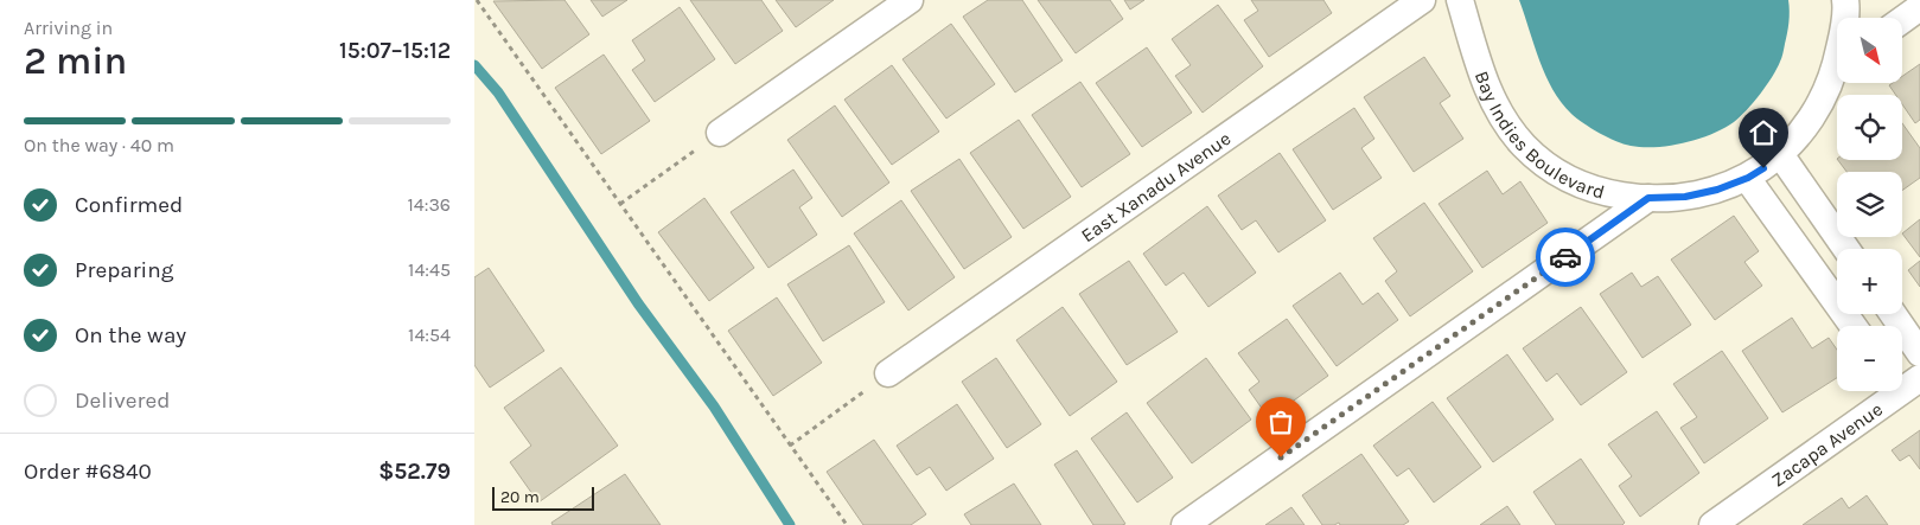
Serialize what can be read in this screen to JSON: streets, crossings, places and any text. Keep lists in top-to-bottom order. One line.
{"streets":{"street":["Bay Indies Boulevard","East Xanadu Avenue","Zacapa Avenue"]},"scale_bar":"20 m","north":"bottom right","page":{"heading":["2 min","Arriving in","15:07–15:12"],"panel":["Order #6840","$52.79"],"map_buttons":["+","−"],"bar":"On the way · 40 m","list":[["Confirmed","14:36"],["Preparing","14:45"],["On the way","14:54"],"Delivered"],"scale":"20 m"}}
